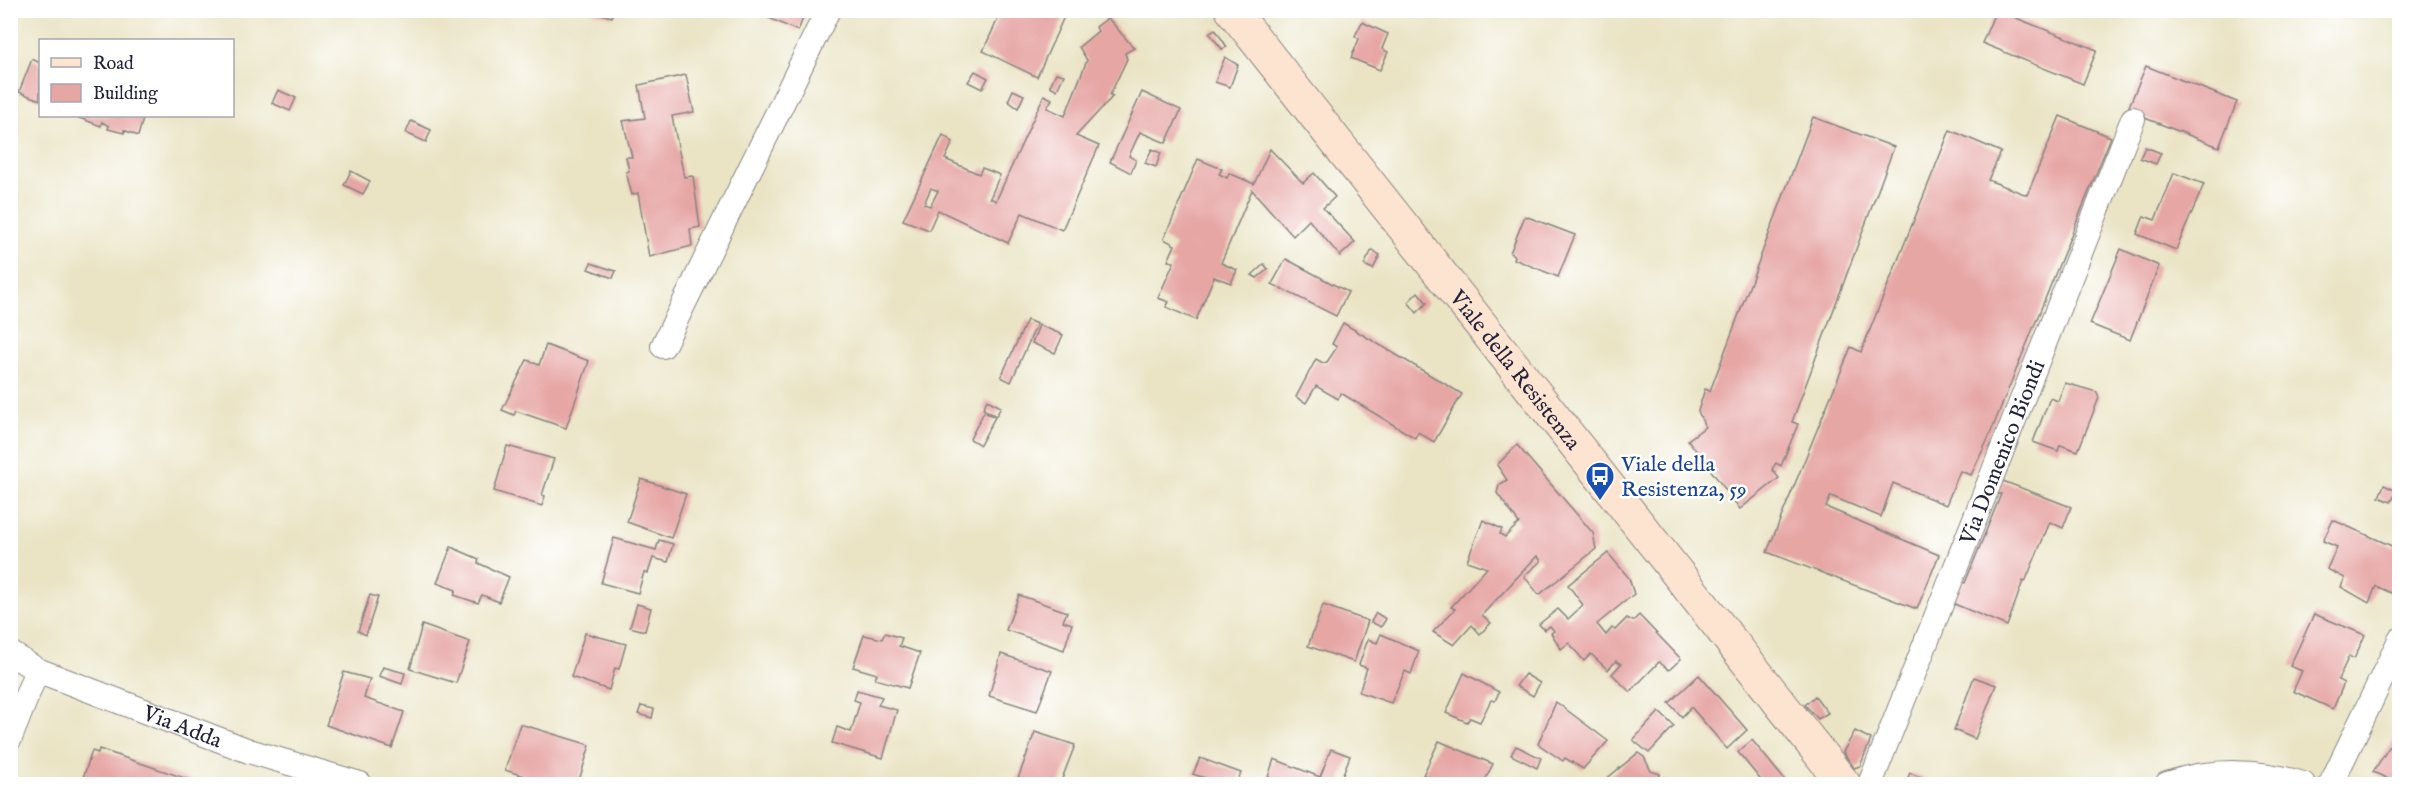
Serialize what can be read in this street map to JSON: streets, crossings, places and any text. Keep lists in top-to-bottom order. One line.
{"streets":{"main road":["Viale della Resistenza"],"street":["Via Domenico Biondi","Via Adda"]},"places":{"bus stop":["Viale della Resistenza, 59"]},"legend":["Road","Building"]}
